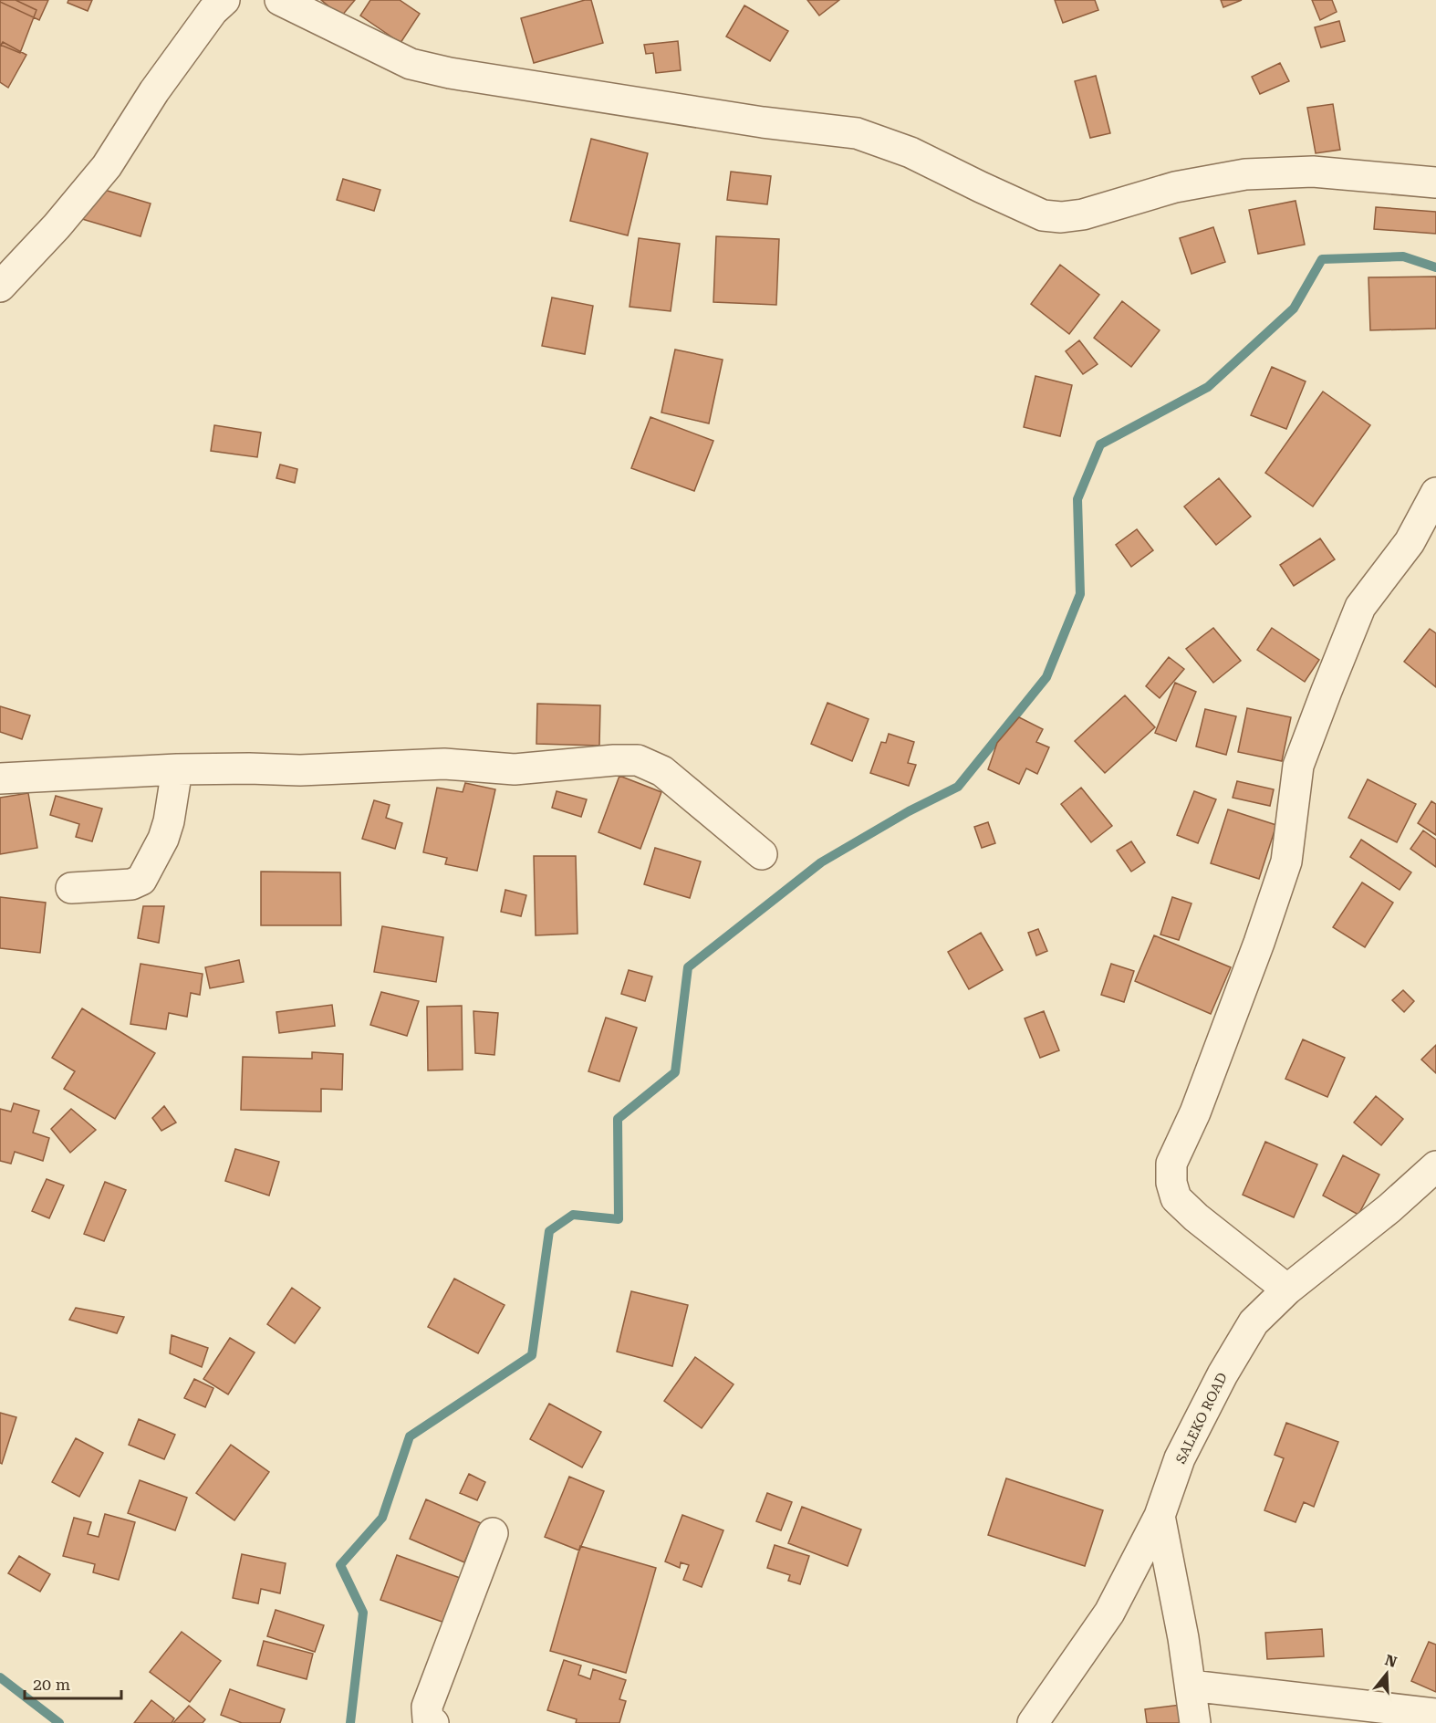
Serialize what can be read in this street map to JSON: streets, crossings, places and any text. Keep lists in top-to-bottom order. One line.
{"streets":{"street":["SALEKO ROAD"]},"scale_bar":"20 m","north":"top"}
